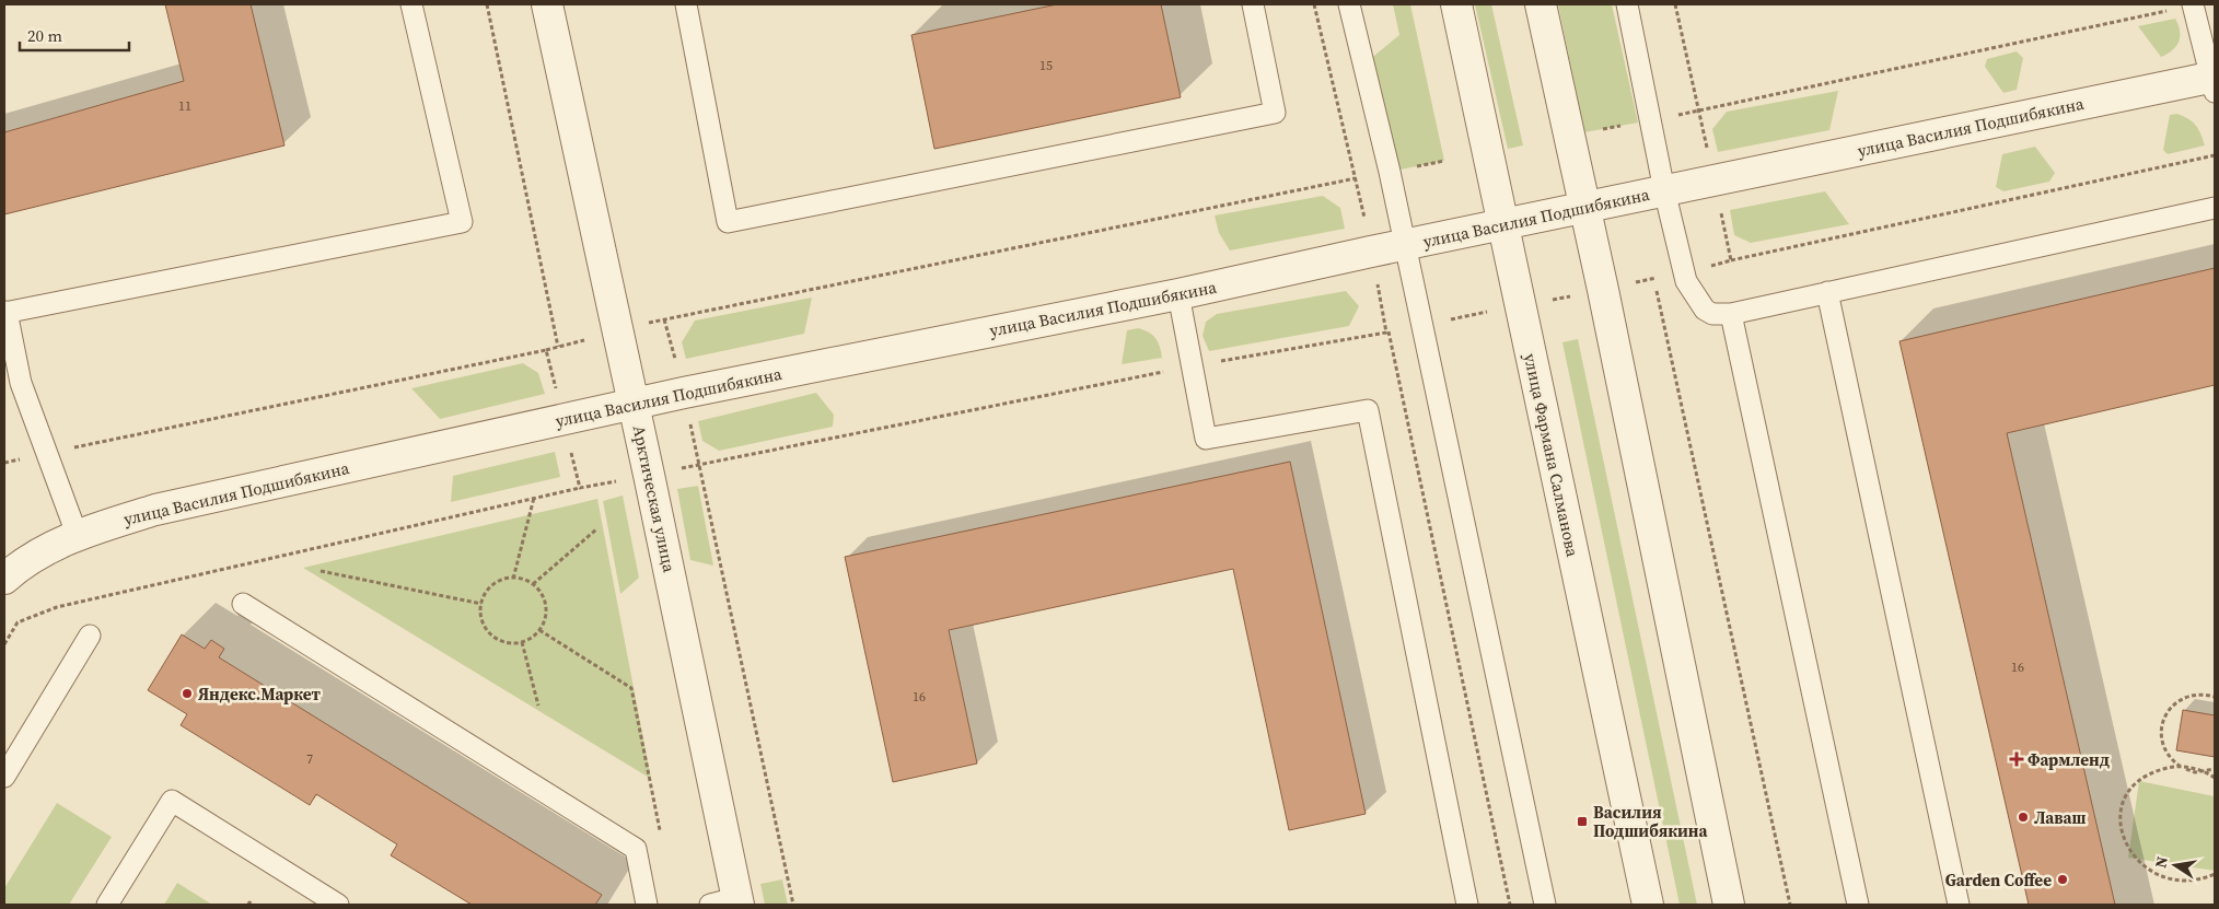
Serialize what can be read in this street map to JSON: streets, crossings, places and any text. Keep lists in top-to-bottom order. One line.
{"streets":{"street":["улица Василия Подшибякина","улица Фармана Салманова","Арктическая улица"]},"crossings":[["улица Василия Подшибякина","улица Фармана Салманова"],["улица Василия Подшибякина","Арктическая улица"]],"places":{"other":["Яндекс.Маркет","Лаваш","Garden Coffee"],"health":["Фармленд"],"transit":["Василия Подшибякина"]},"house_numbers":["15","11","16","16","7"],"scale_bar":"20 m","north":"left"}
